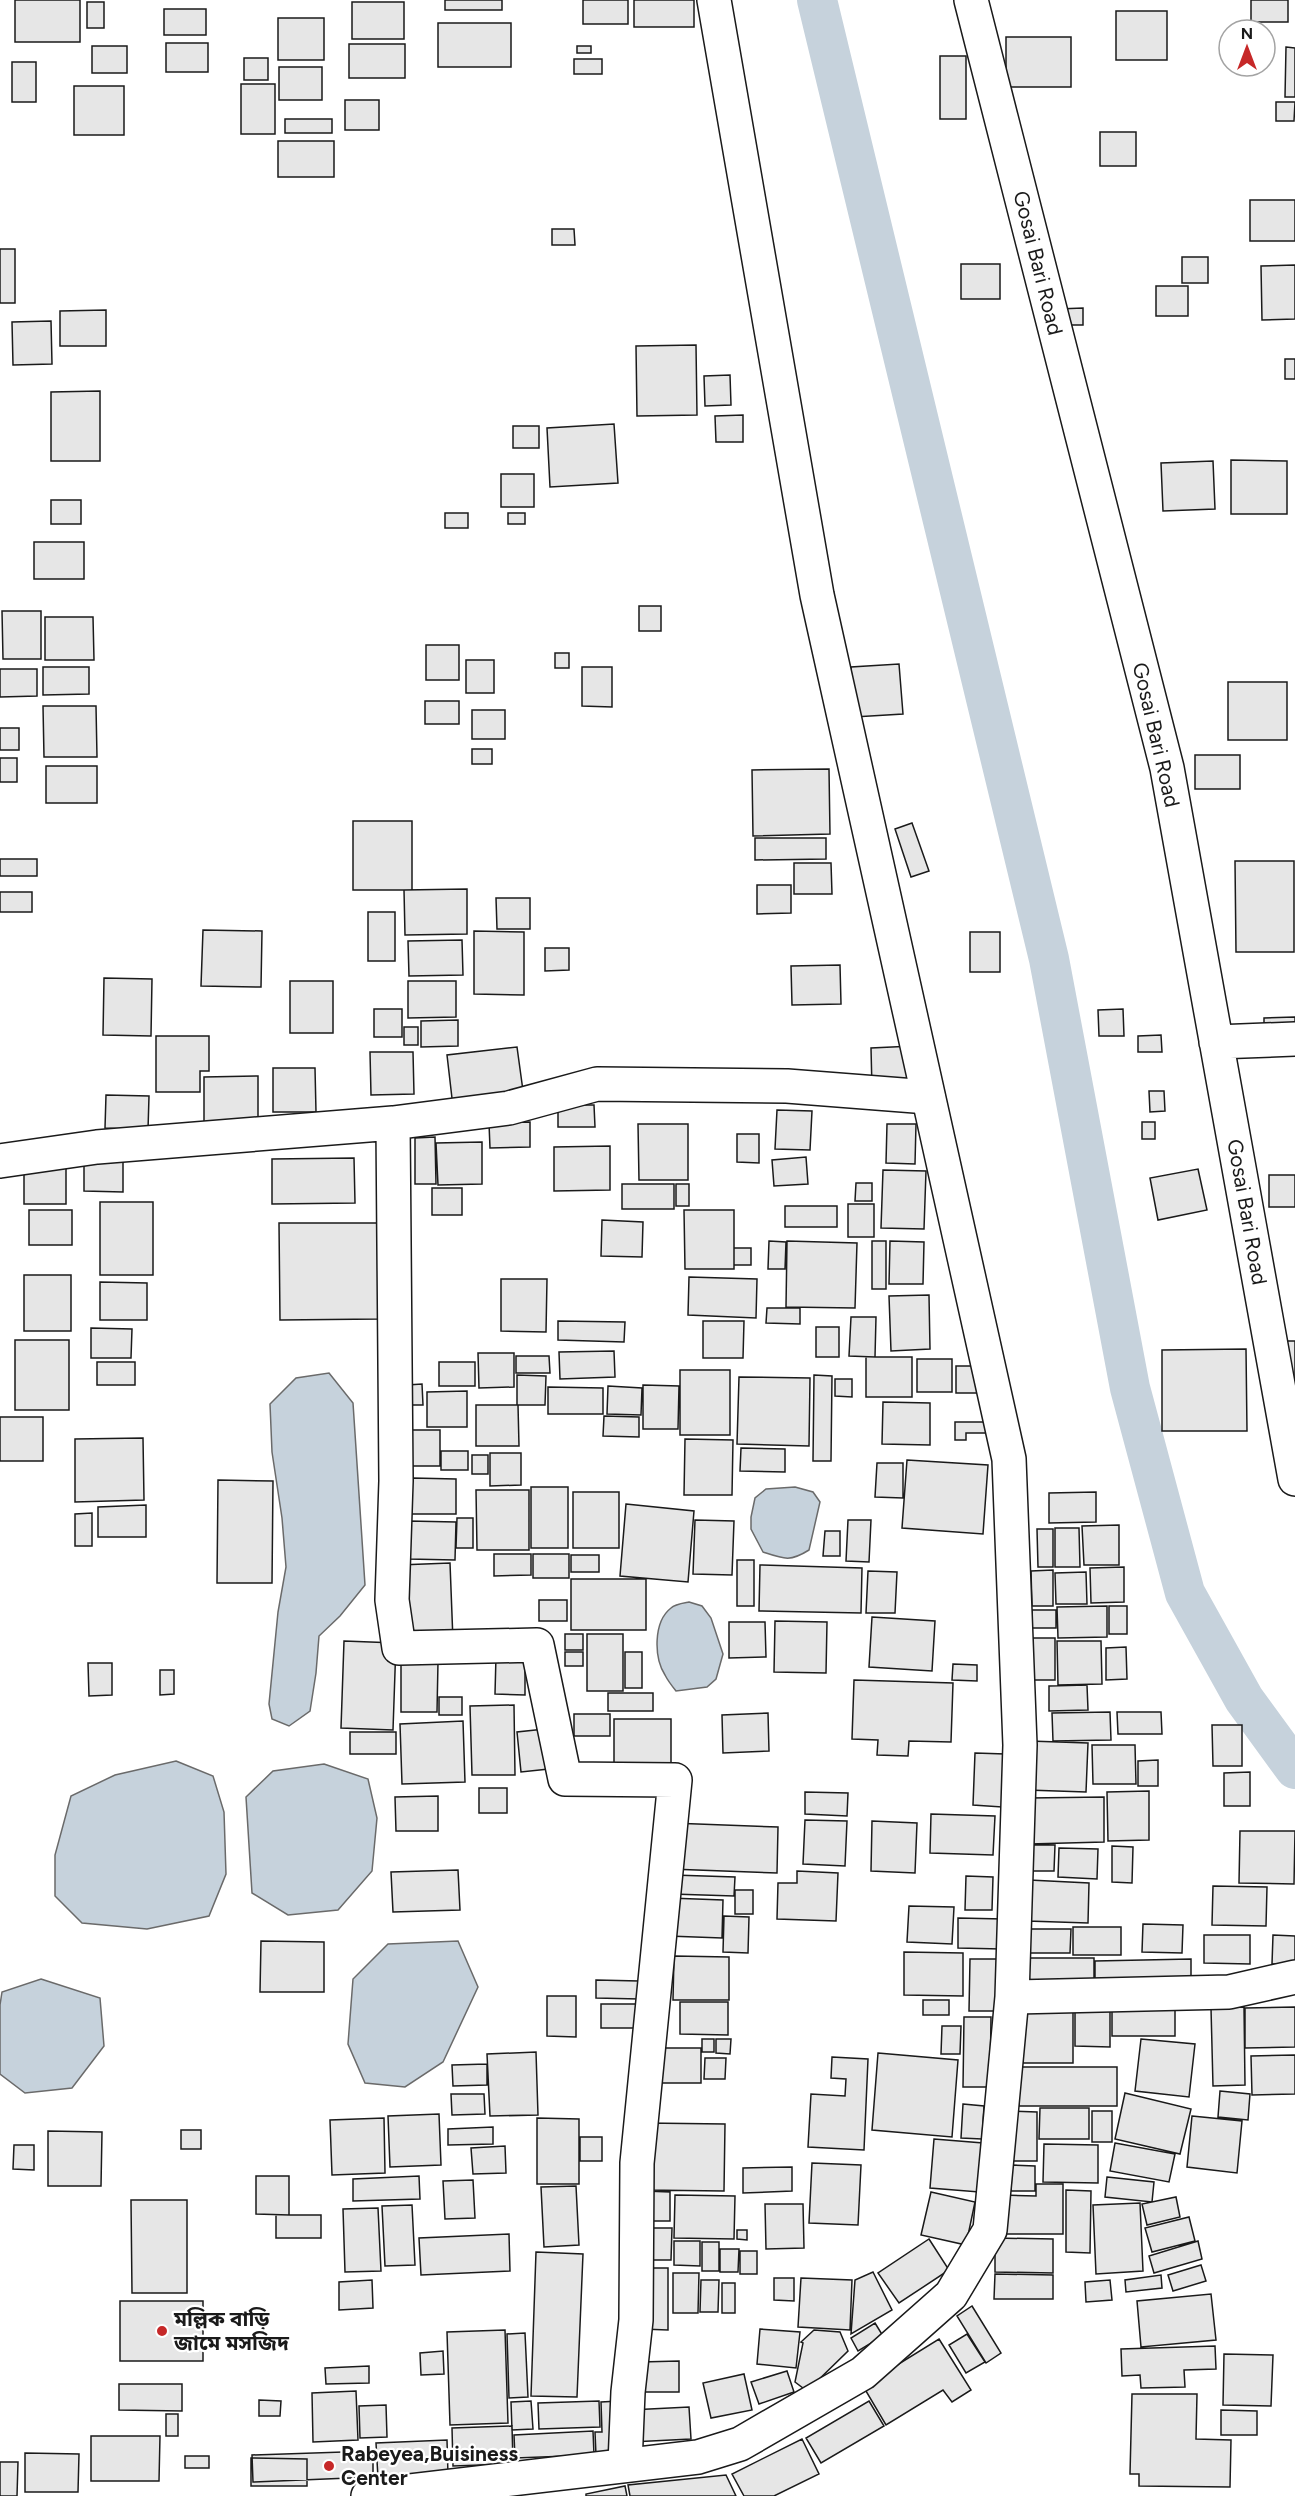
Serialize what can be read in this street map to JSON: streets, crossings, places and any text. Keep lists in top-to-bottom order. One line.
{"streets":{"street":["Gosai Bari Road"]},"places":["মল্লিক বাড়ি জামে মসজিদ","Rabeyea,Buisiness Center"],"north":"top"}
